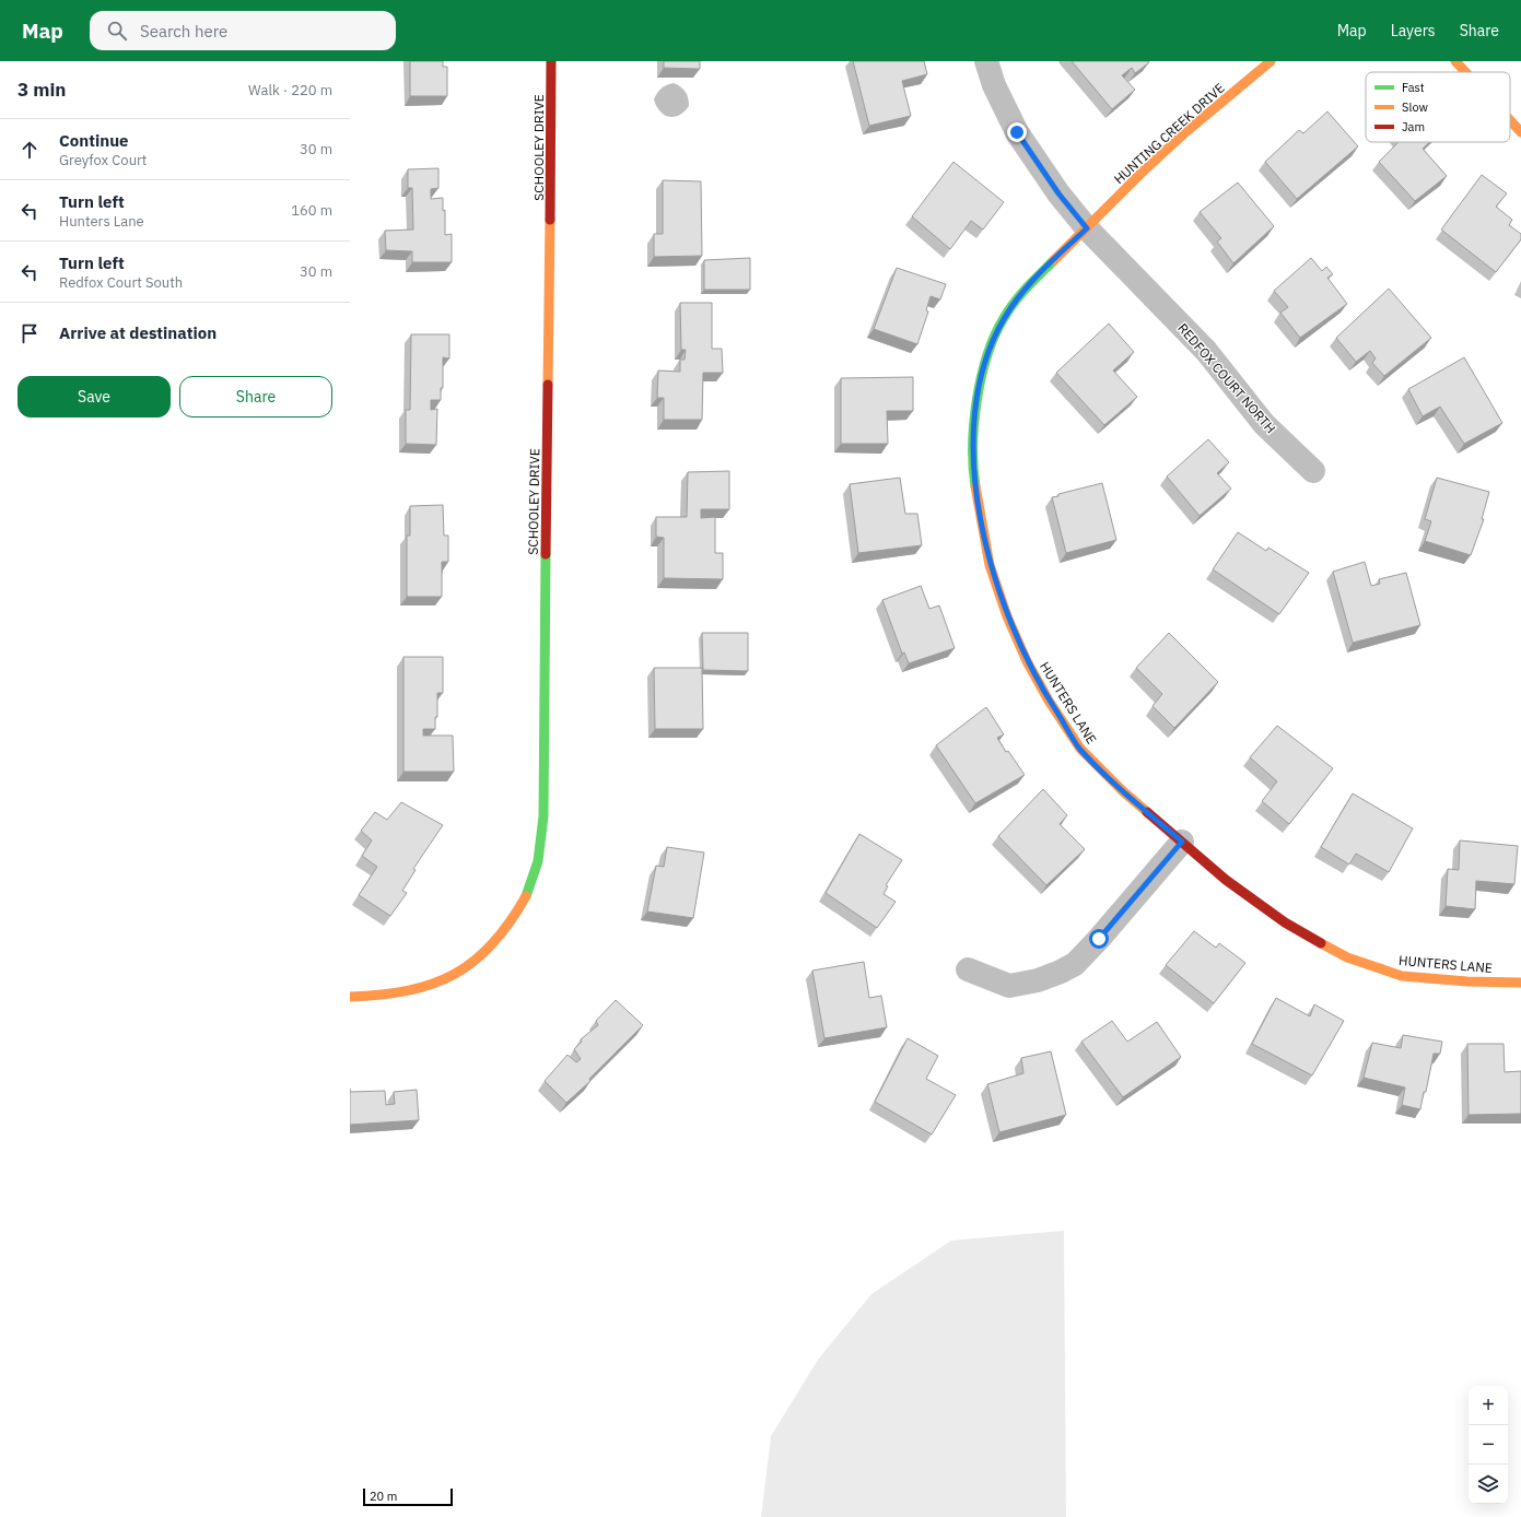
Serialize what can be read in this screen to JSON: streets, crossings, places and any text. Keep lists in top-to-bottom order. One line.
{"streets":{"street":["HUNTING CREEK DRIVE","SCHOOLEY DRIVE","REDFOX COURT NORTH","HUNTERS LANE"]},"crossings":[["HUNTING CREEK DRIVE","REDFOX COURT NORTH"],["HUNTING CREEK DRIVE","HUNTERS LANE"],["REDFOX COURT NORTH","HUNTERS LANE"]],"legend":["Fast","Slow","Jam"],"scale_bar":"20 m","page":{"header":"Map","search":"Search here","nav":["Map","Layers","Share"],"heading":["3 min","Walk · 220 m"],"list":[["Continue","Greyfox Court","30 m"],["Turn left","Hunters Lane","160 m"],["Turn left","Redfox Court South","30 m"],"Arrive at destination"],"buttons":["Save","Share"],"map_buttons":["+","−"],"scale":"20 m"}}
